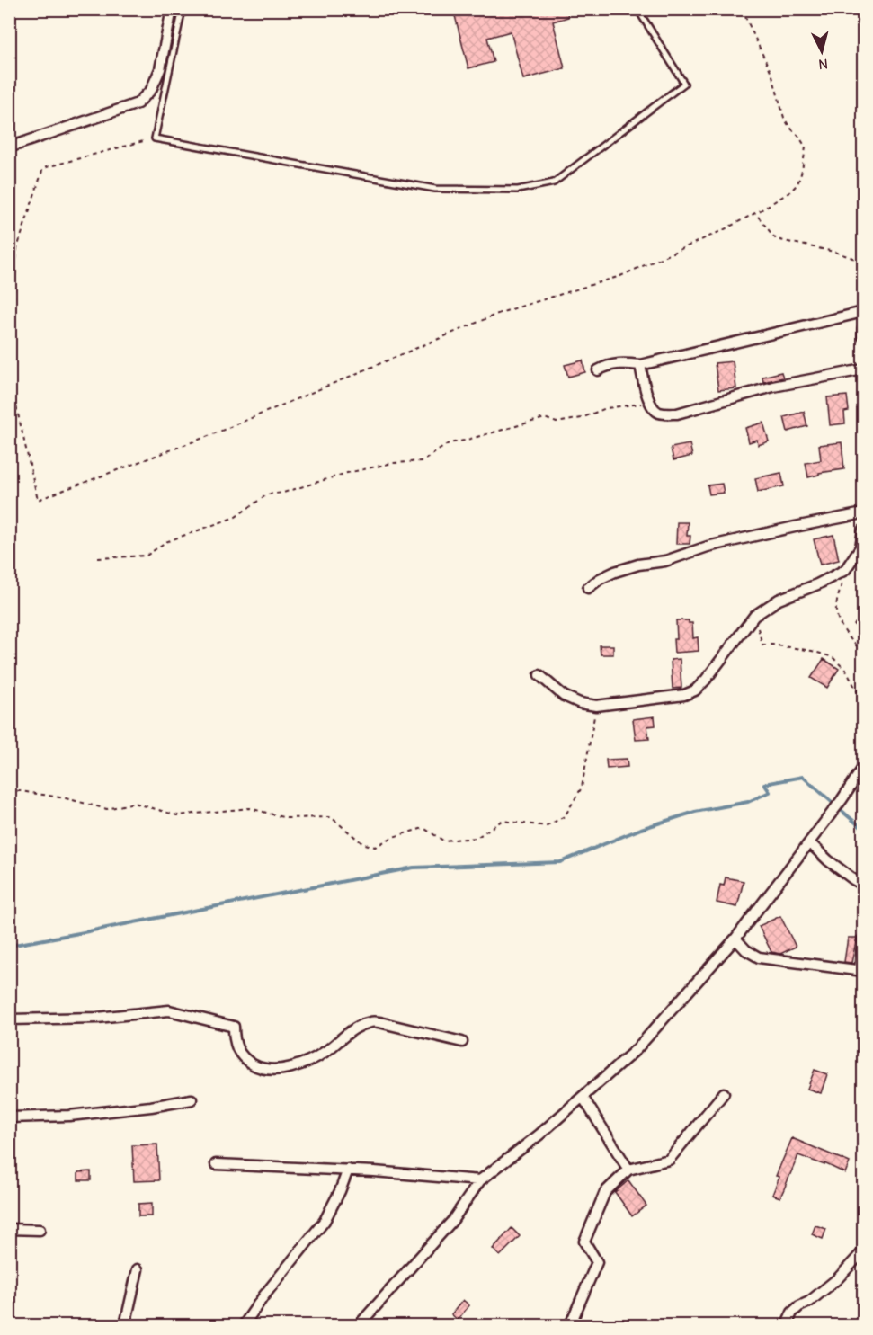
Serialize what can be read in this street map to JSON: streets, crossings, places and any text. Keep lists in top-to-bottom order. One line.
{"north":"bottom"}
